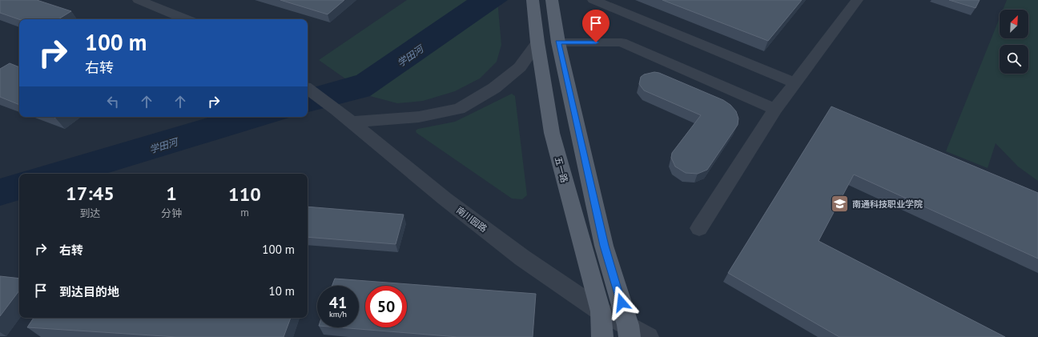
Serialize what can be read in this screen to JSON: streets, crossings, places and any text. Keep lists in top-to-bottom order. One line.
{"streets":{"main road":["五一路"],"street":["南川园路"]},"crossings":[["五一路","南川园路"]],"water":["学田河"],"places":{"school or university":["南通科技职业学院"]},"north":"top right","page":{"turn":["100 m","右转"],"eta":["17:45","到达","1","分钟","110","m"],"list":[{"name":"右转","value":"100 m"},{"name":"到达目的地","value":"10 m"}],"speed":"41 km/h","limit":"50"}}
